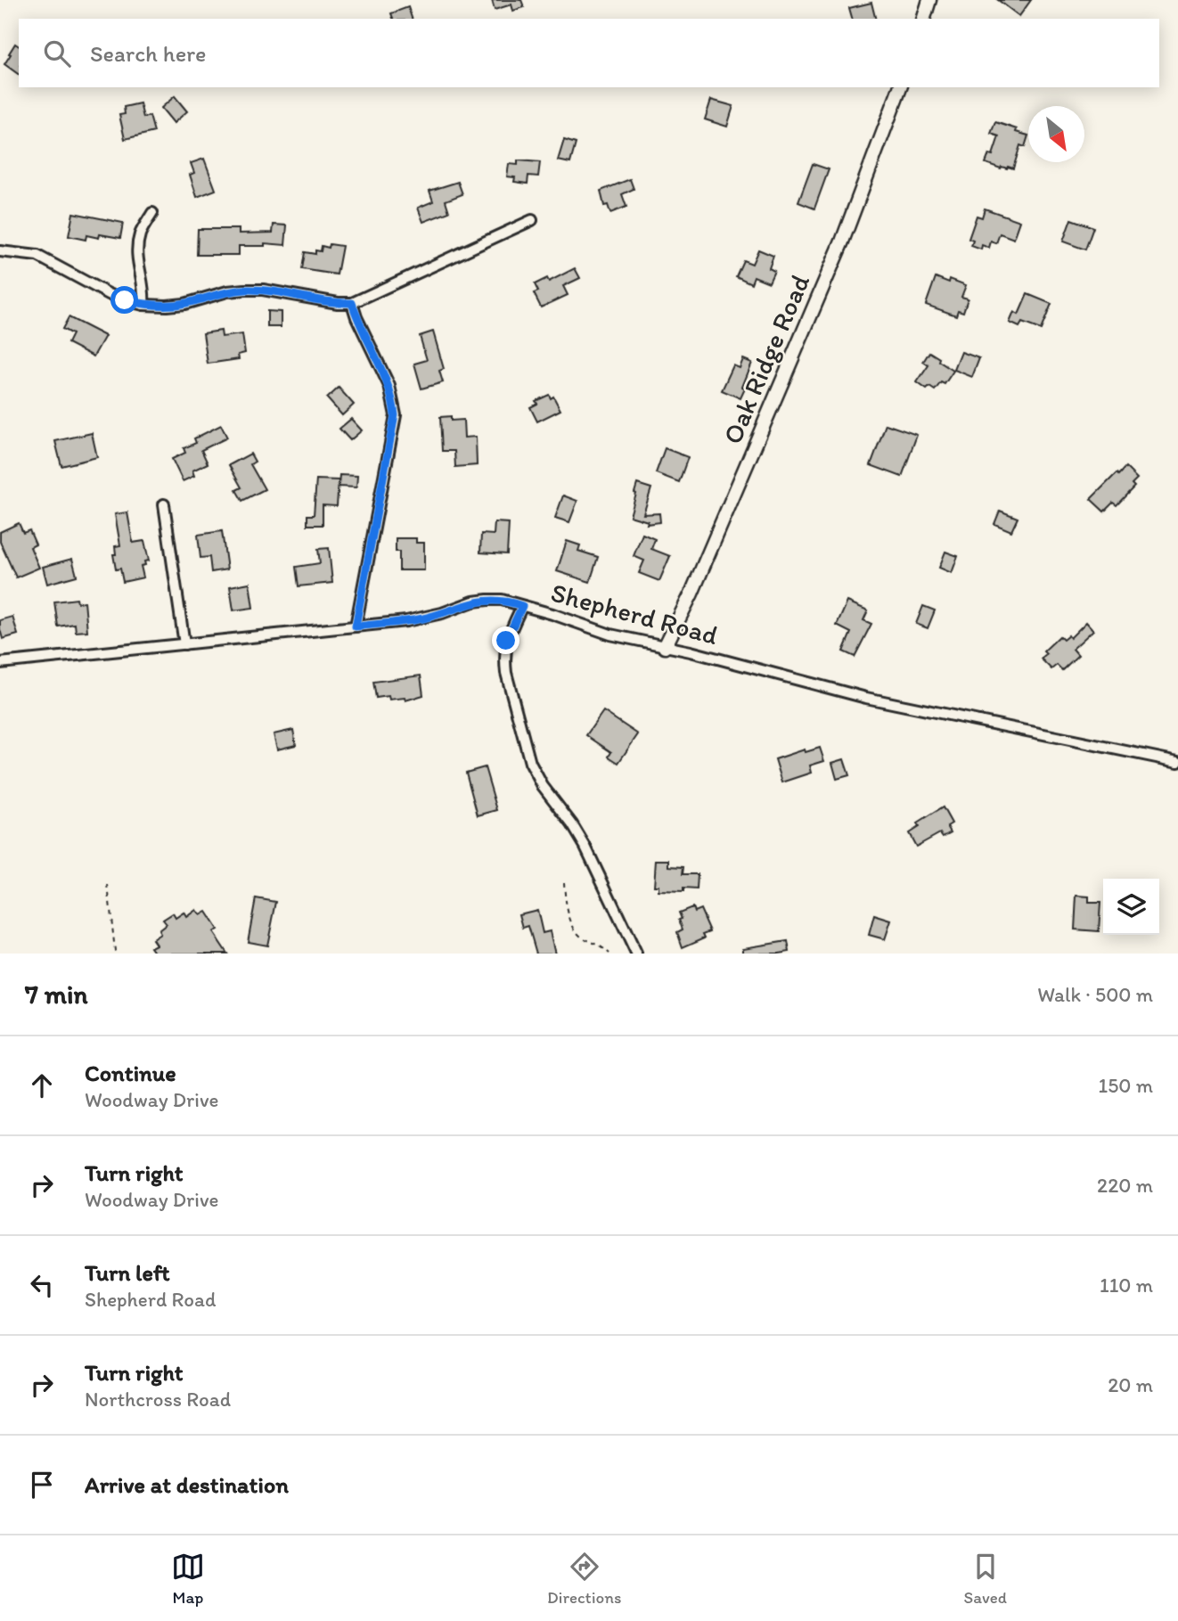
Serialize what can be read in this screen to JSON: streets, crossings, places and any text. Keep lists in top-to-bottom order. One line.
{"streets":{"street":["Oak Ridge Road","Shepherd Road"]},"crossings":[["Oak Ridge Road","Shepherd Road"]],"north":"bottom right","page":{"search":"Search here","heading":["7 min","Walk · 500 m"],"list":[["Continue","Woodway Drive","150 m"],["Turn right","Woodway Drive","220 m"],["Turn left","Shepherd Road","110 m"],["Turn right","Northcross Road","20 m"],"Arrive at destination"],"nav":["Map","Directions","Saved"]}}
